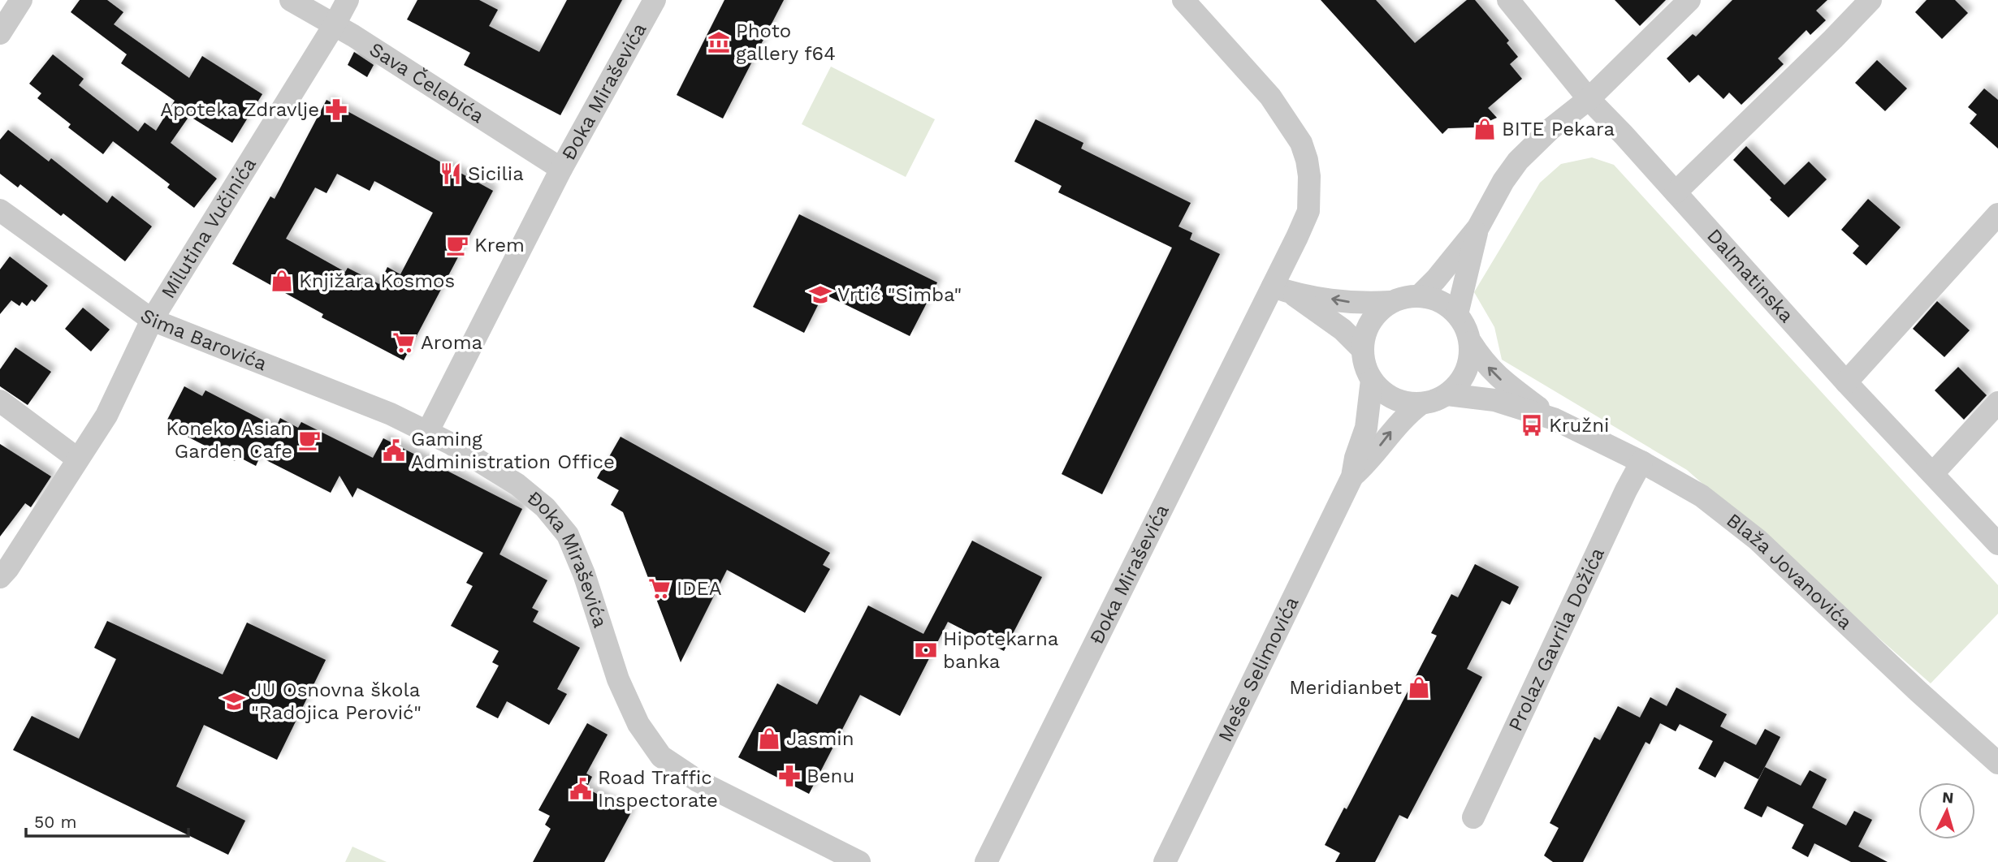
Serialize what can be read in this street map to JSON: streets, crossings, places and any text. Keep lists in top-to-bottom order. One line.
{"streets":{"street":["Sava Čelebića","Đoka Miraševića","Milutina Vučinića","Dalmatinska","Sima Barovića","Blaža Jovanovića","Prolaz Gavrila Dožića","Meše Selimovića"]},"crossings":[["Sava Čelebića","Đoka Miraševića"],["Sava Čelebića","Milutina Vučinića"],["Đoka Miraševića","Sima Barovića"],["Milutina Vučinića","Sima Barovića"],["Blaža Jovanovića","Prolaz Gavrila Dožića"],["Blaža Jovanovića","Meše Selimovića"]],"places":{"museum":["Photo gallery f64"],"pharmacy":["Apoteka Zdravlje","Benu"],"shop":["BITE Pekara","Knjižara Kosmos","Meridianbet","Jasmin"],"restaurant":["Sicilia"],"cafe":["Krem","Koneko Asian Garden Cafe"],"school or university":["Vrtić \"Simba\"","JU Osnovna škola \"Radojica Perović\""],"supermarket":["Aroma","IDEA"],"bus stop":["Kružni"],"public building":["Gaming Administration Office","Road Traffic Inspectorate"],"bank":["Hipotekarna banka"]},"scale_bar":"50 m","north":"top"}
